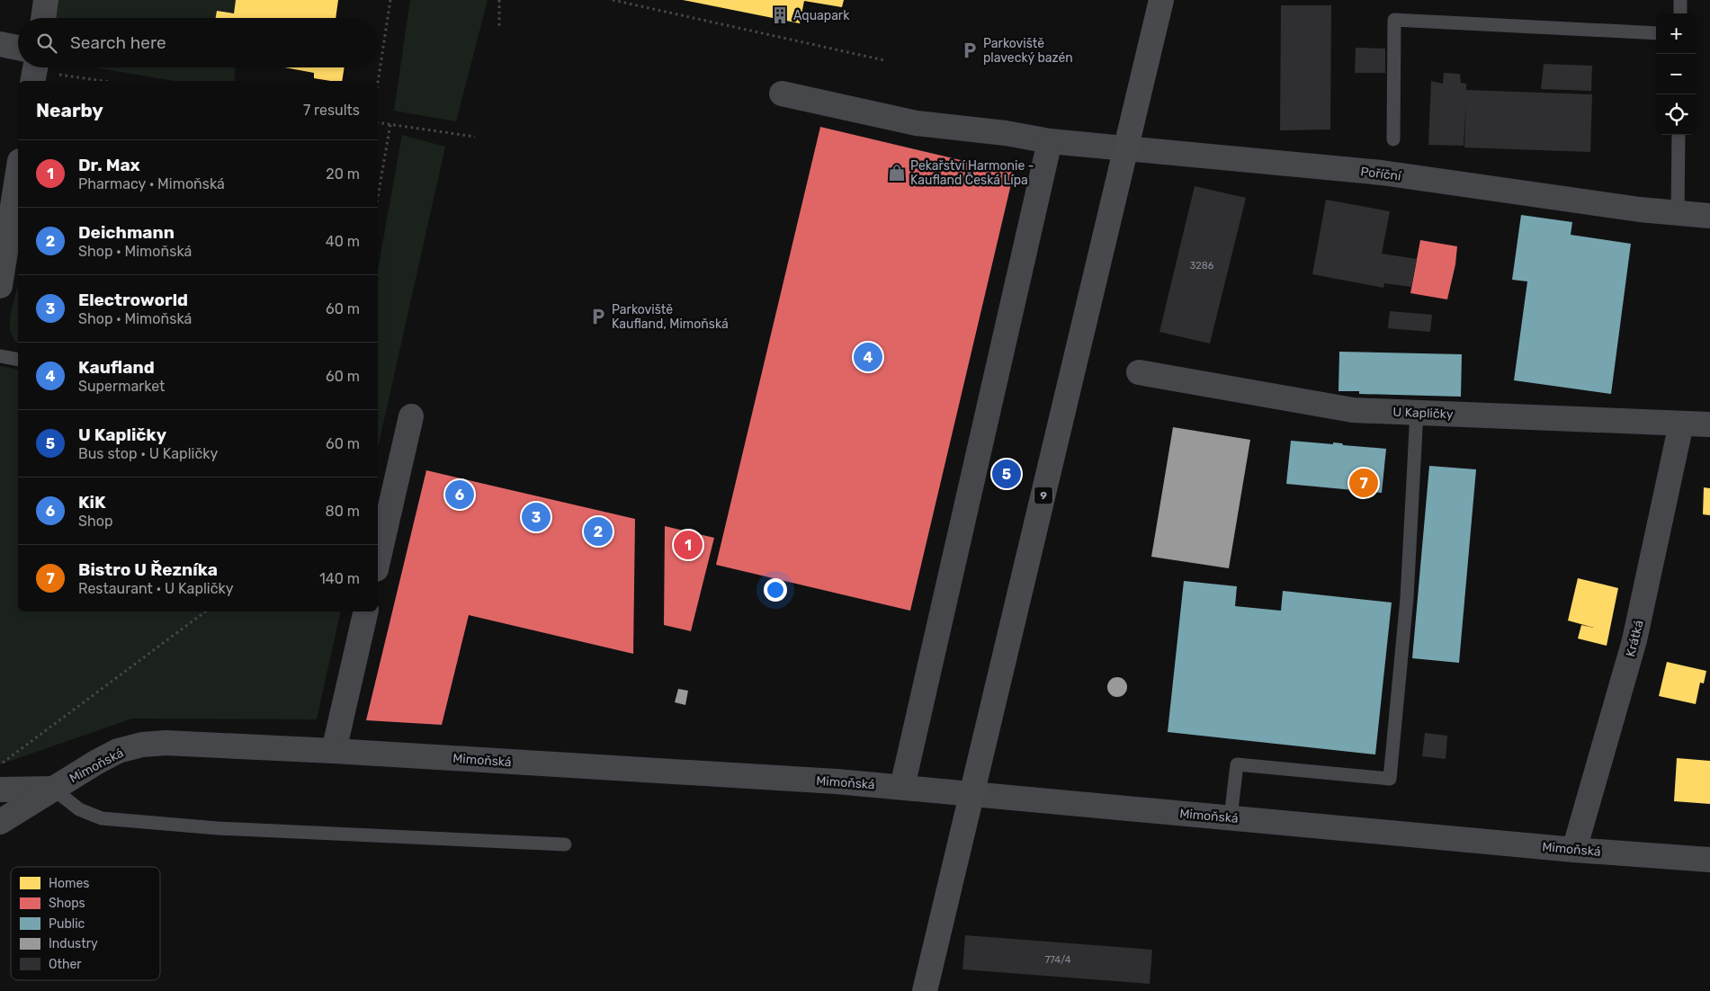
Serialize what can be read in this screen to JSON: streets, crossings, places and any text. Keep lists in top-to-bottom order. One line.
{"streets":{"main road":["9"],"street":["Poříční","U Kapličky","Krátká","Mimoňská"]},"crossings":[["U Kapličky","Krátká"],["Krátká","Mimoňská"]],"places":{"building":["Aquapark"],"parking":["Parkoviště plavecký bazén","Parkoviště Kaufland, Mimoňská"],"shop":["Pekařství Harmonie - Kaufland Česká Lípa"]},"house_numbers":["3286","774/4"],"legend":["Homes","Shops","Public","Industry","Other"],"page":{"map_buttons":["+","−"],"search":"Search here","heading":["Nearby","7 results"],"list":[{"mark":"1","name":"Dr. Max","note":"Pharmacy · Mimoňská","value":"20 m"},{"mark":"2","name":"Deichmann","note":"Shop · Mimoňská","value":"40 m"},{"mark":"3","name":"Electroworld","note":"Shop · Mimoňská","value":"60 m"},{"mark":"4","name":"Kaufland","note":"Supermarket","value":"60 m"},{"mark":"5","name":"U Kapličky","note":"Bus stop · U Kapličky","value":"60 m"},{"mark":"6","name":"KiK","note":"Shop","value":"80 m"},{"mark":"7","name":"Bistro U Řezníka","note":"Restaurant · U Kapličky","value":"140 m"}],"pins":["4","5","7","6","3","2","1"]}}
